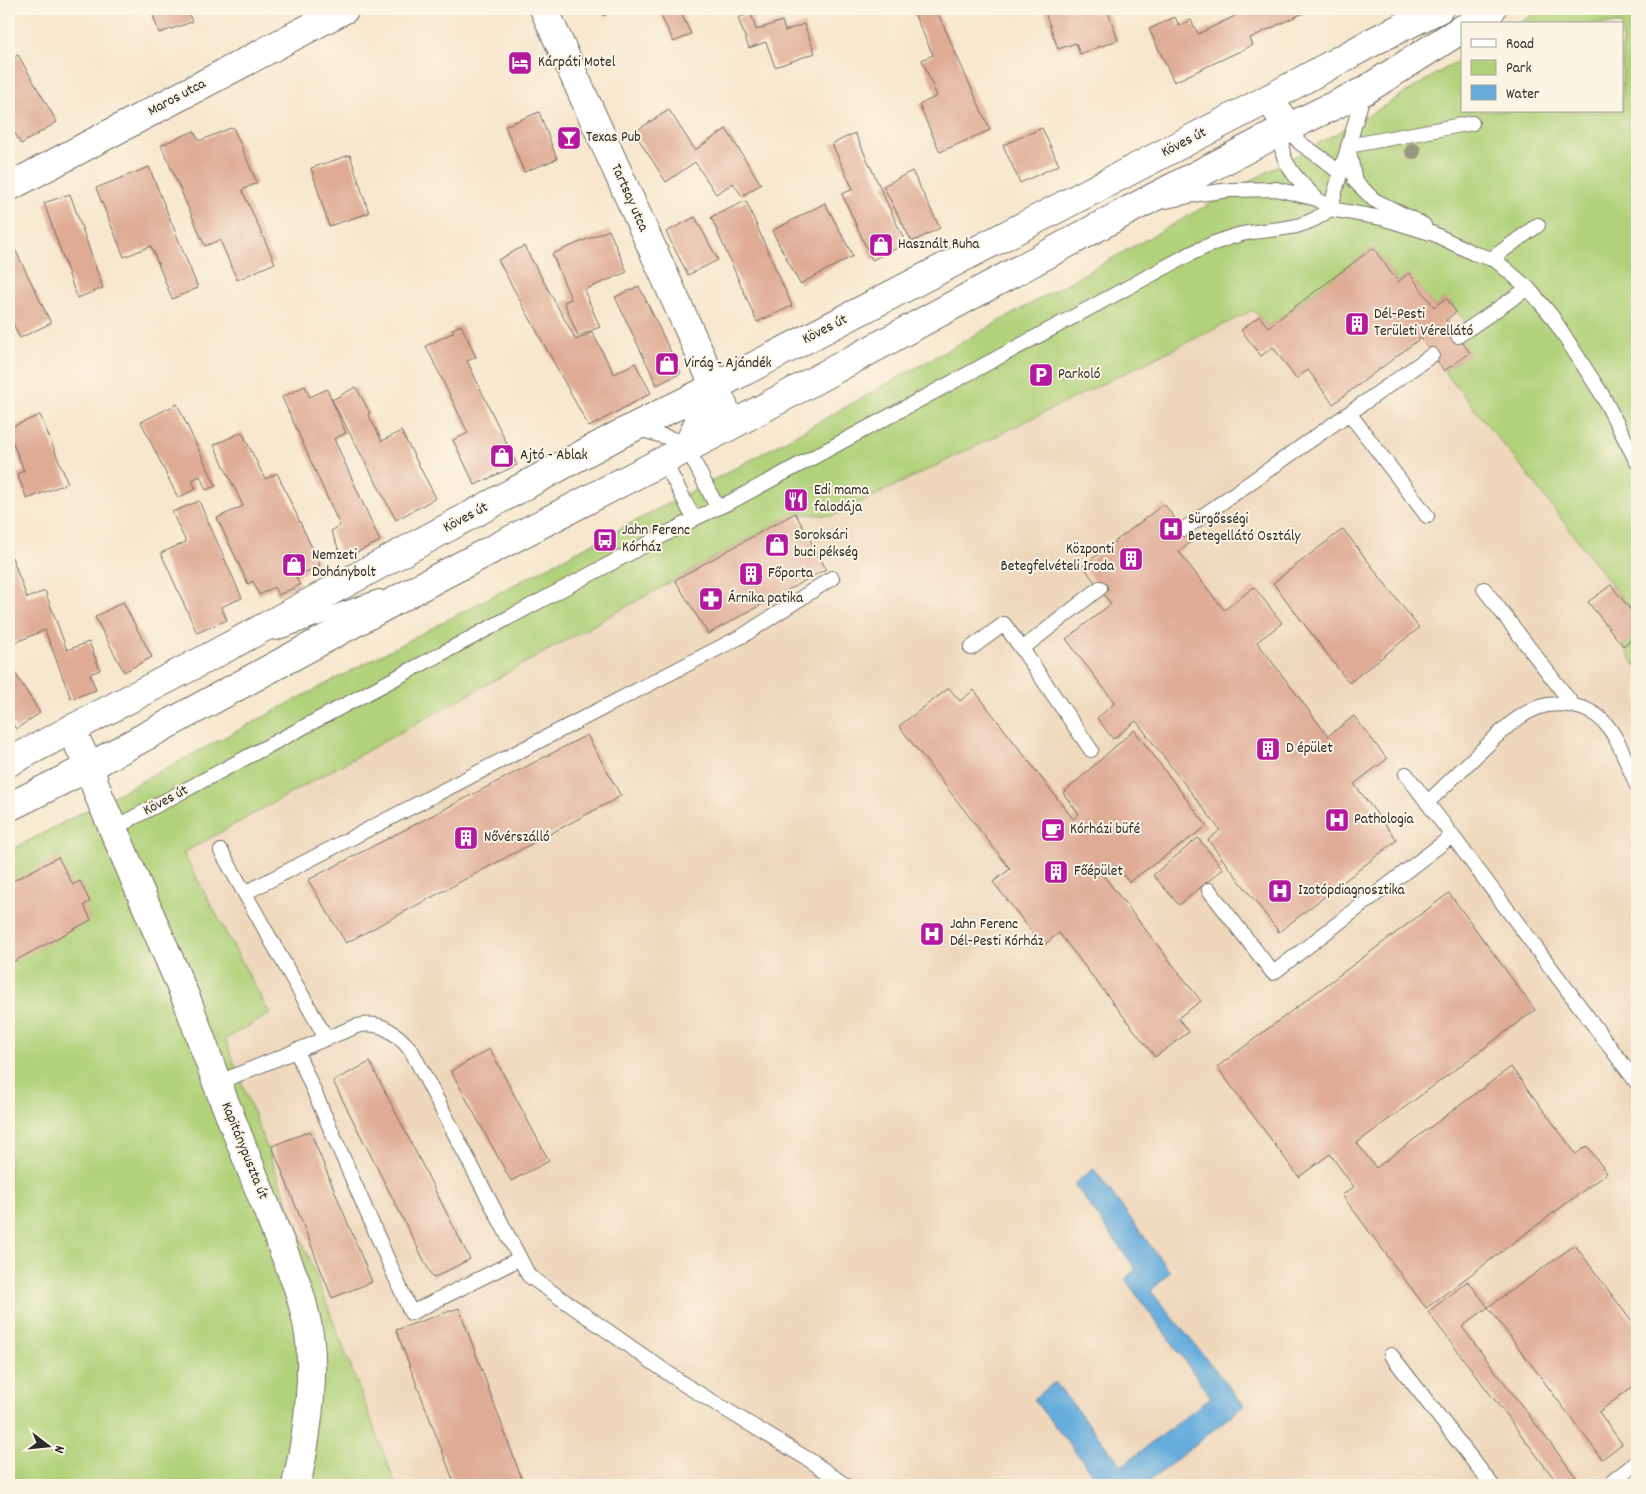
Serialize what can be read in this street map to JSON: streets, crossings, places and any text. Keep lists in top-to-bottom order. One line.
{"streets":{"street":["Maros utca","Köves út","Tartsay utca","Kapitánypuszta út"]},"crossings":[["Köves út","Tartsay utca"],["Köves út","Kapitánypuszta út"]],"places":{"hotel":["Kárpáti Motel"],"bar":["Texas Pub"],"shop":["Használt Ruha","Virág - Ajándék","Ajtó - Ablak","Soroksári buci pékség","Nemzeti Dohánybolt"],"building":["Dél-Pesti Területi Vérellátó","Központi Betegfelvételi Iroda","Főporta","D épület","Nővérszálló","Főépület"],"parking":["Parkoló"],"restaurant":["Edi mama falodája"],"hospital":["Sürgősségi Betegellátó Osztály","Pathologia","Izotópdiagnosztika","Jahn Ferenc Dél-Pesti Kórház"],"bus stop":["Jahn Ferenc Kórház"],"pharmacy":["Árnika patika"],"cafe":["Kórházi büfé"]},"legend":["Road","Park","Water"],"north":"right"}
